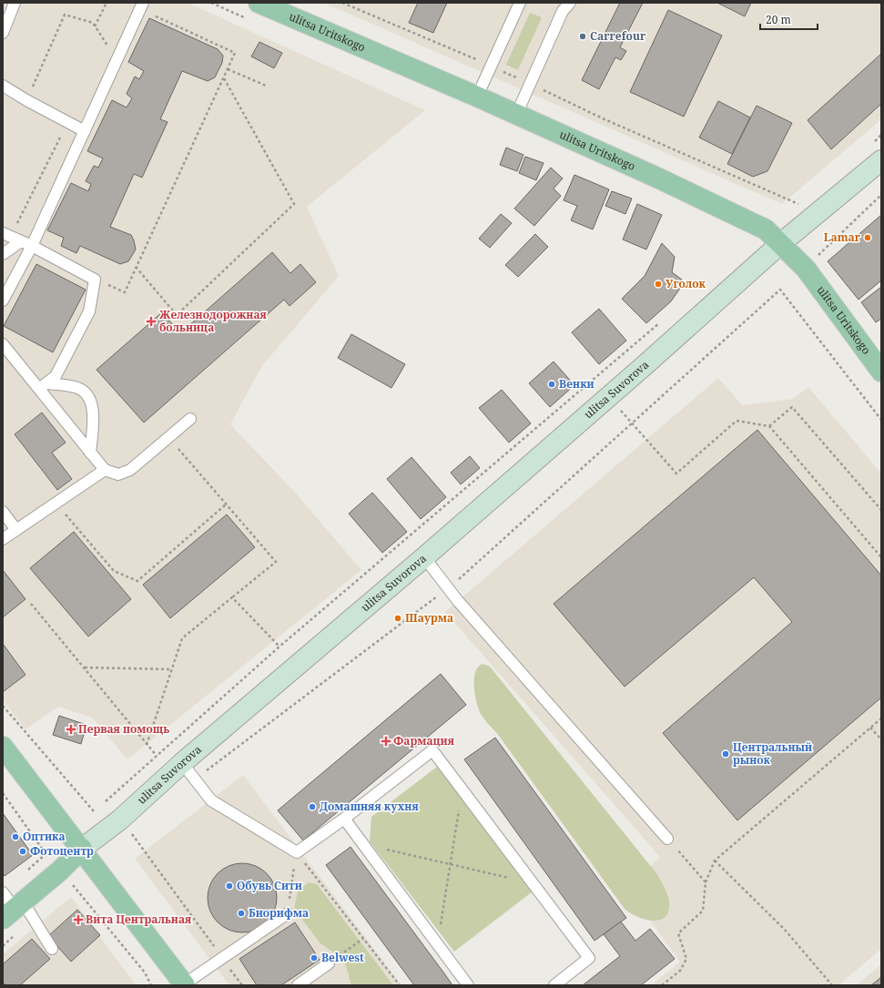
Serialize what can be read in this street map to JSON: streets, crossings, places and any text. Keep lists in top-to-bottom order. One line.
{"streets":{"main road":["ulitsa Uritskogo","ulitsa Suvorova"]},"crossings":[["ulitsa Uritskogo","ulitsa Suvorova"]],"places":{"other":["Carrefour","Lamar","Уголок","Венки","Шаурма","Центральный рынок","Домашняя кухня","Оптика","Фотоцентр","Обувь Сити","Биорифма","Belwest"],"health":["Железнодорожная больница","Первая помощь","Фармация","Вита Центральная"]},"scale_bar":"20 m"}
